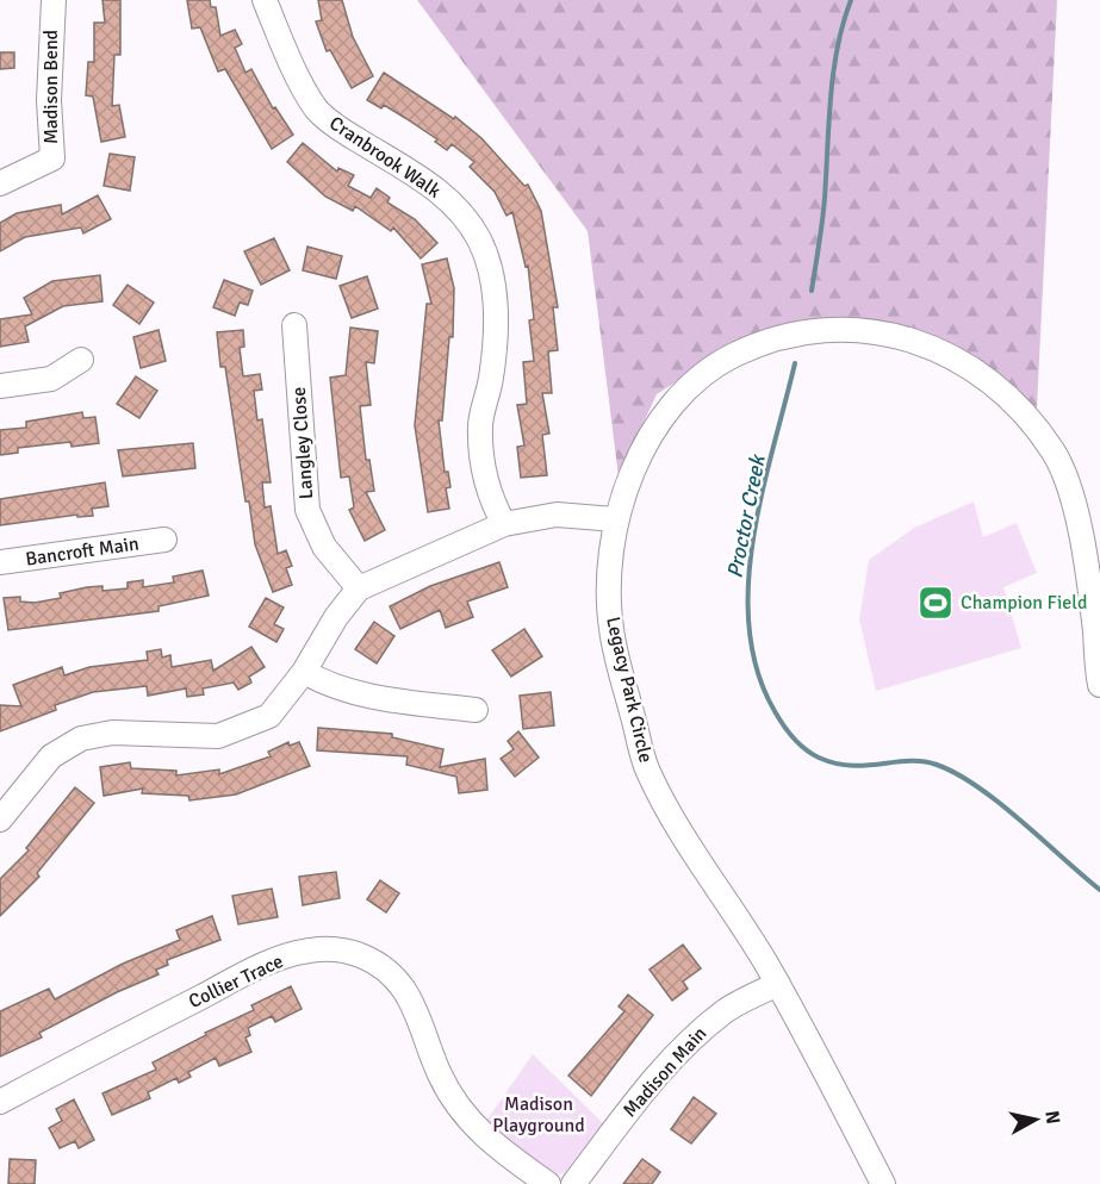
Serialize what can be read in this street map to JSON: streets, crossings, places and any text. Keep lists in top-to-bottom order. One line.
{"streets":{"street":["Madison Bend","Cranbrook Walk","Langley Close","Bancroft Main","Legacy Park Circle","Collier Trace","Madison Main"]},"crossings":[["Legacy Park Circle","Madison Main"]],"water":["Proctor Creek"],"parks":["Madison Playground"],"places":{"sports":["Champion Field"]},"north":"right"}
